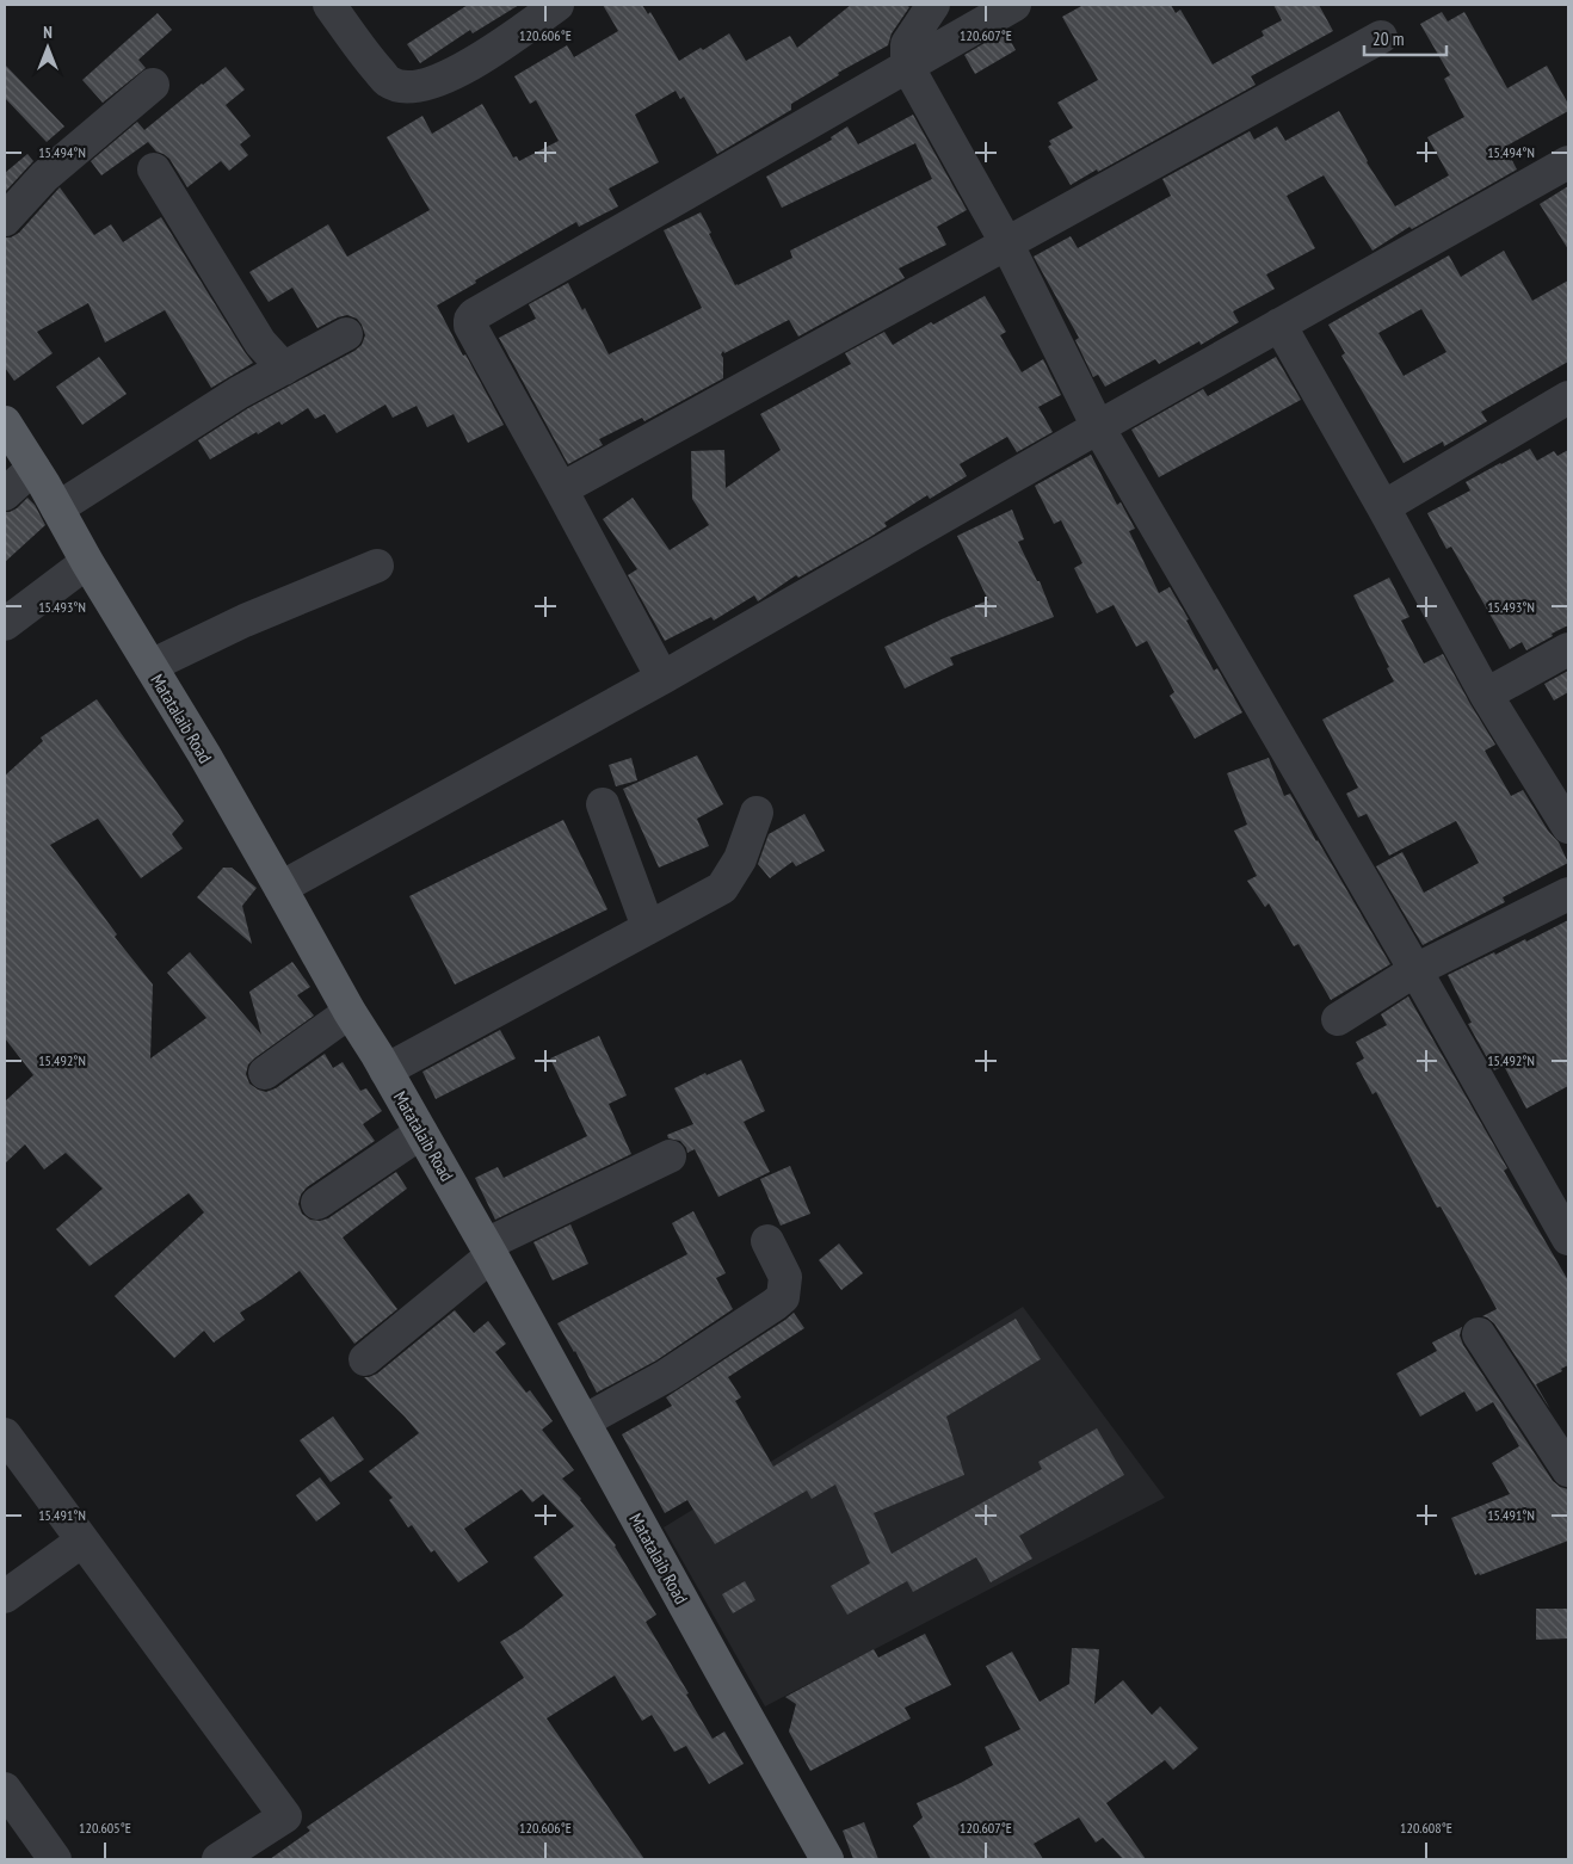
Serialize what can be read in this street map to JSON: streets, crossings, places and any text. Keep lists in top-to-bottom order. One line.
{"streets":{"main road":["Matatalaib Road"]},"scale_bar":"20 m","north":"top","coordinates":["120.606°E","120.607°E","15.494°N","15.493°N","15.492°N","15.491°N","120.605°E","120.608°E"]}
